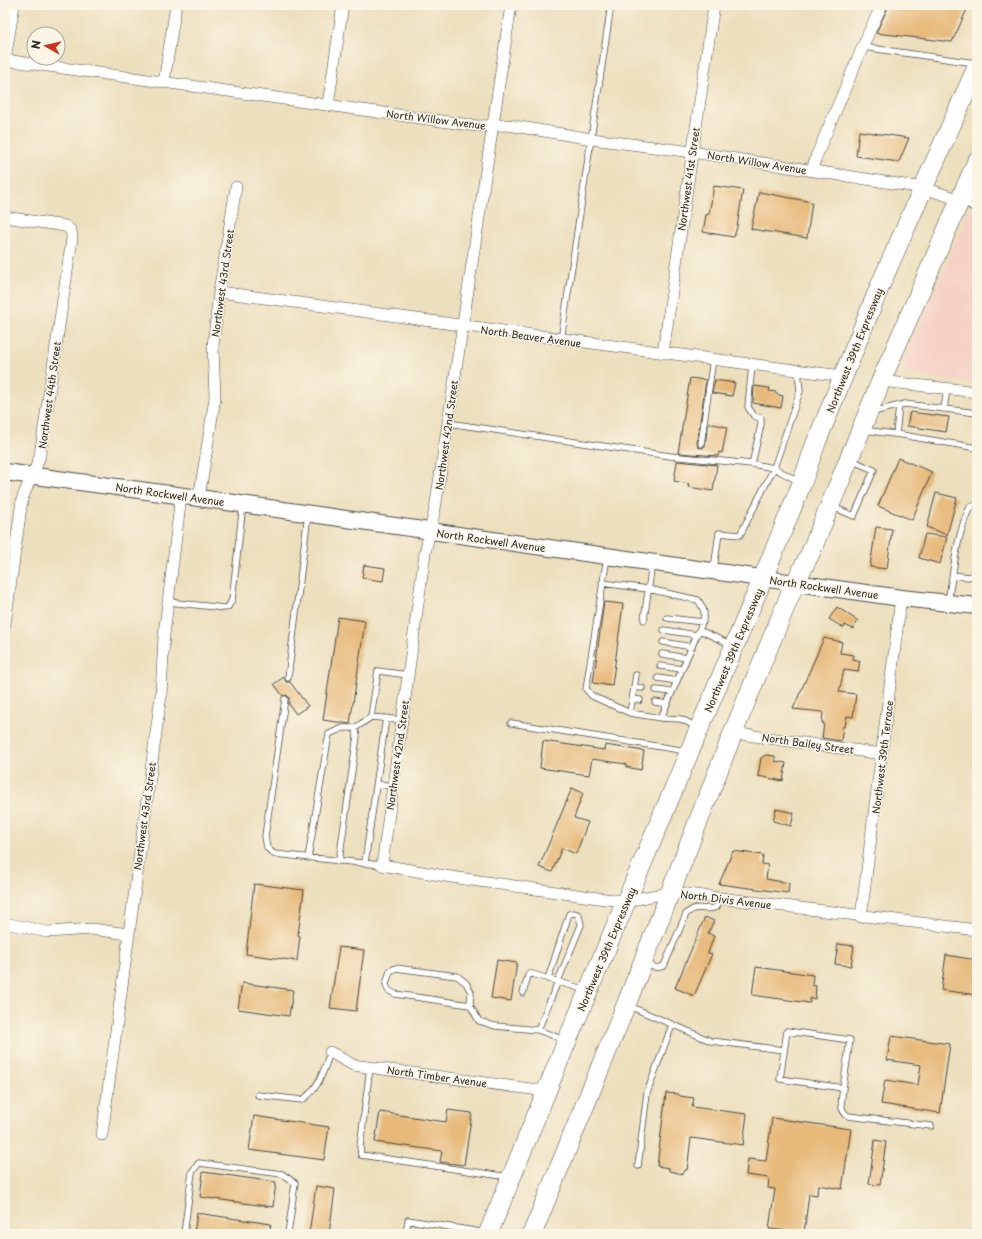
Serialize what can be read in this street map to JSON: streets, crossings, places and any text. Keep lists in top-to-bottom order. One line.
{"streets":{"highway":["Northwest 39th Expressway"],"main road":["North Rockwell Avenue"],"street":["North Willow Avenue","Northwest 41st Street","Northwest 43rd Street","North Beaver Avenue","Northwest 44th Street","Northwest 42nd Street","North Bailey Street","Northwest 39th Terrace","North Divis Avenue","North Timber Avenue"]},"crossings":[["North Willow Avenue","Northwest 41st Street"],["North Willow Avenue","Northwest 39th Expressway"],["North Willow Avenue","Northwest 42nd Street"],["Northwest 41st Street","North Beaver Avenue"],["Northwest 43rd Street","North Beaver Avenue"],["Northwest 43rd Street","North Rockwell Avenue"],["North Beaver Avenue","Northwest 39th Expressway"],["North Beaver Avenue","Northwest 42nd Street"],["Northwest 39th Expressway","North Rockwell Avenue"],["Northwest 39th Expressway","North Divis Avenue"],["Northwest 39th Expressway","North Timber Avenue"],["Northwest 44th Street","North Rockwell Avenue"],["Northwest 42nd Street","North Rockwell Avenue"],["Northwest 42nd Street","North Divis Avenue"],["North Rockwell Avenue","Northwest 39th Terrace"],["North Bailey Street","Northwest 39th Terrace"],["Northwest 39th Terrace","North Divis Avenue"]],"north":"left"}
